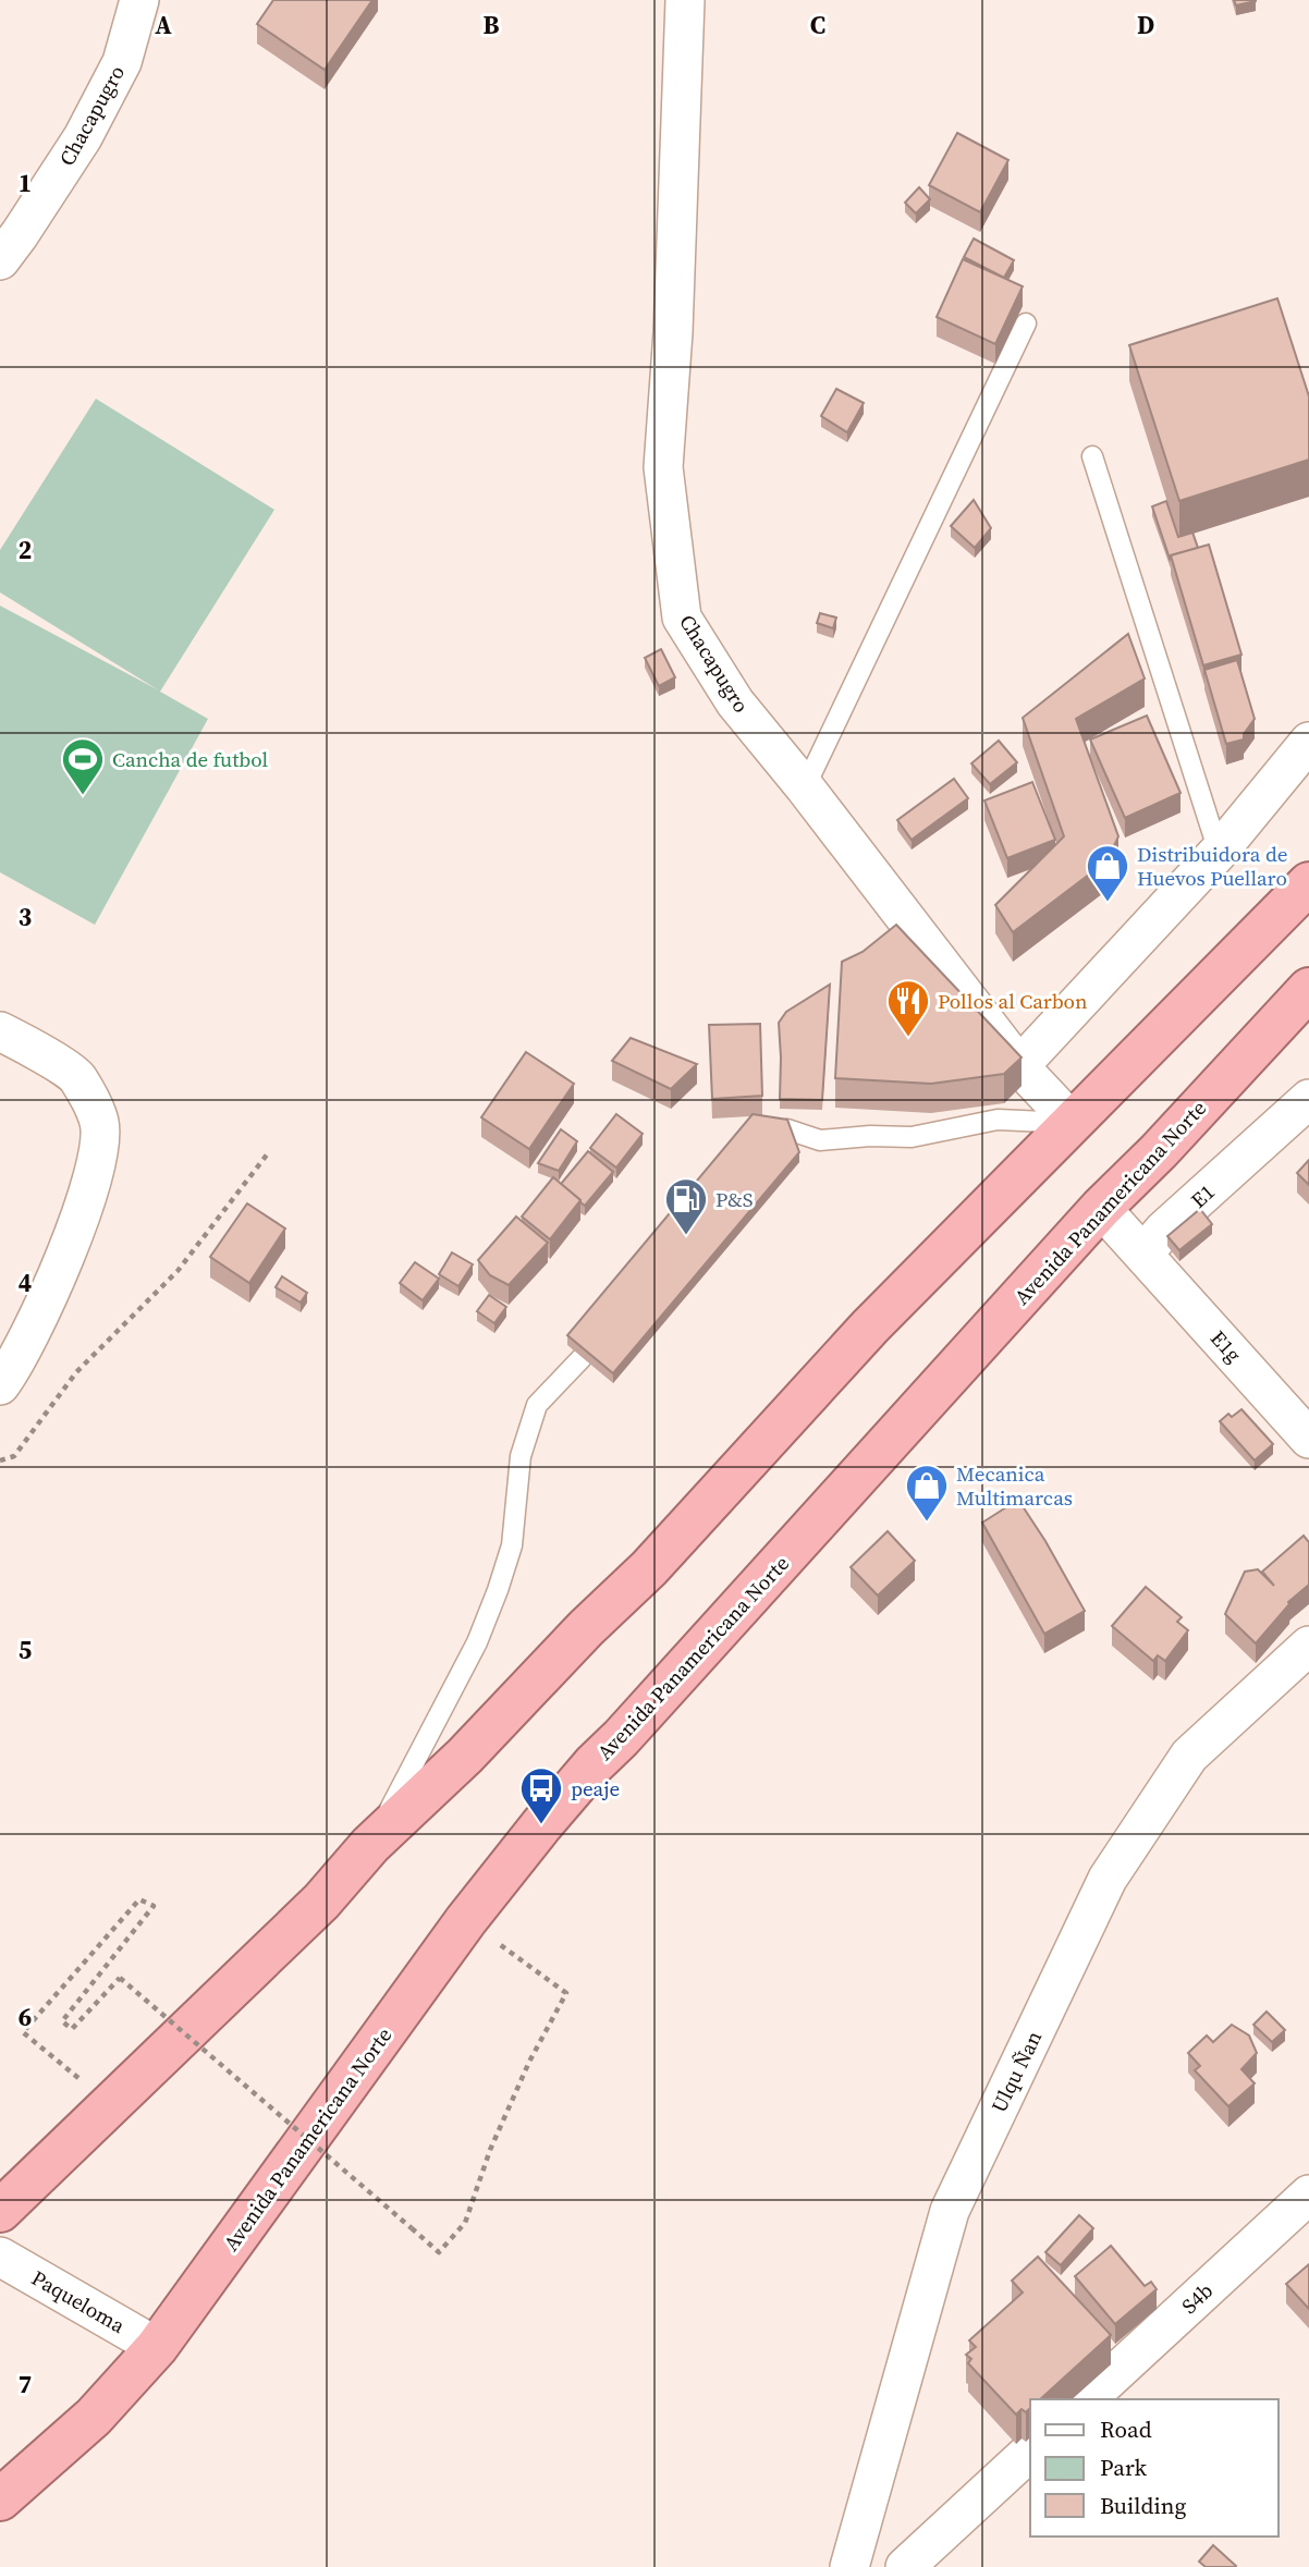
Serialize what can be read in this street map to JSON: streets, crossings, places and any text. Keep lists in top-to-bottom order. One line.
{"streets":{"highway":["Avenida Panamericana Norte"],"street":["Chacapugro","E1","E1g","Ulqu Ñan","S4b","Paqueloma"]},"crossings":[["E1","E1g"],["Avenida Panamericana Norte","Paqueloma"]],"places":{"sports":["Cancha de futbol"],"shop":["Distribuidora de Huevos Puellaro","Mecanica Multimarcas"],"restaurant":["Pollos al Carbon"],"fuel station":["P&S"],"bus stop":["peaje"]},"legend":["Road","Park","Building"],"grid":{"columns":["A","B","C","D"],"rows":["1","2","3","4","5","6","7"]}}
